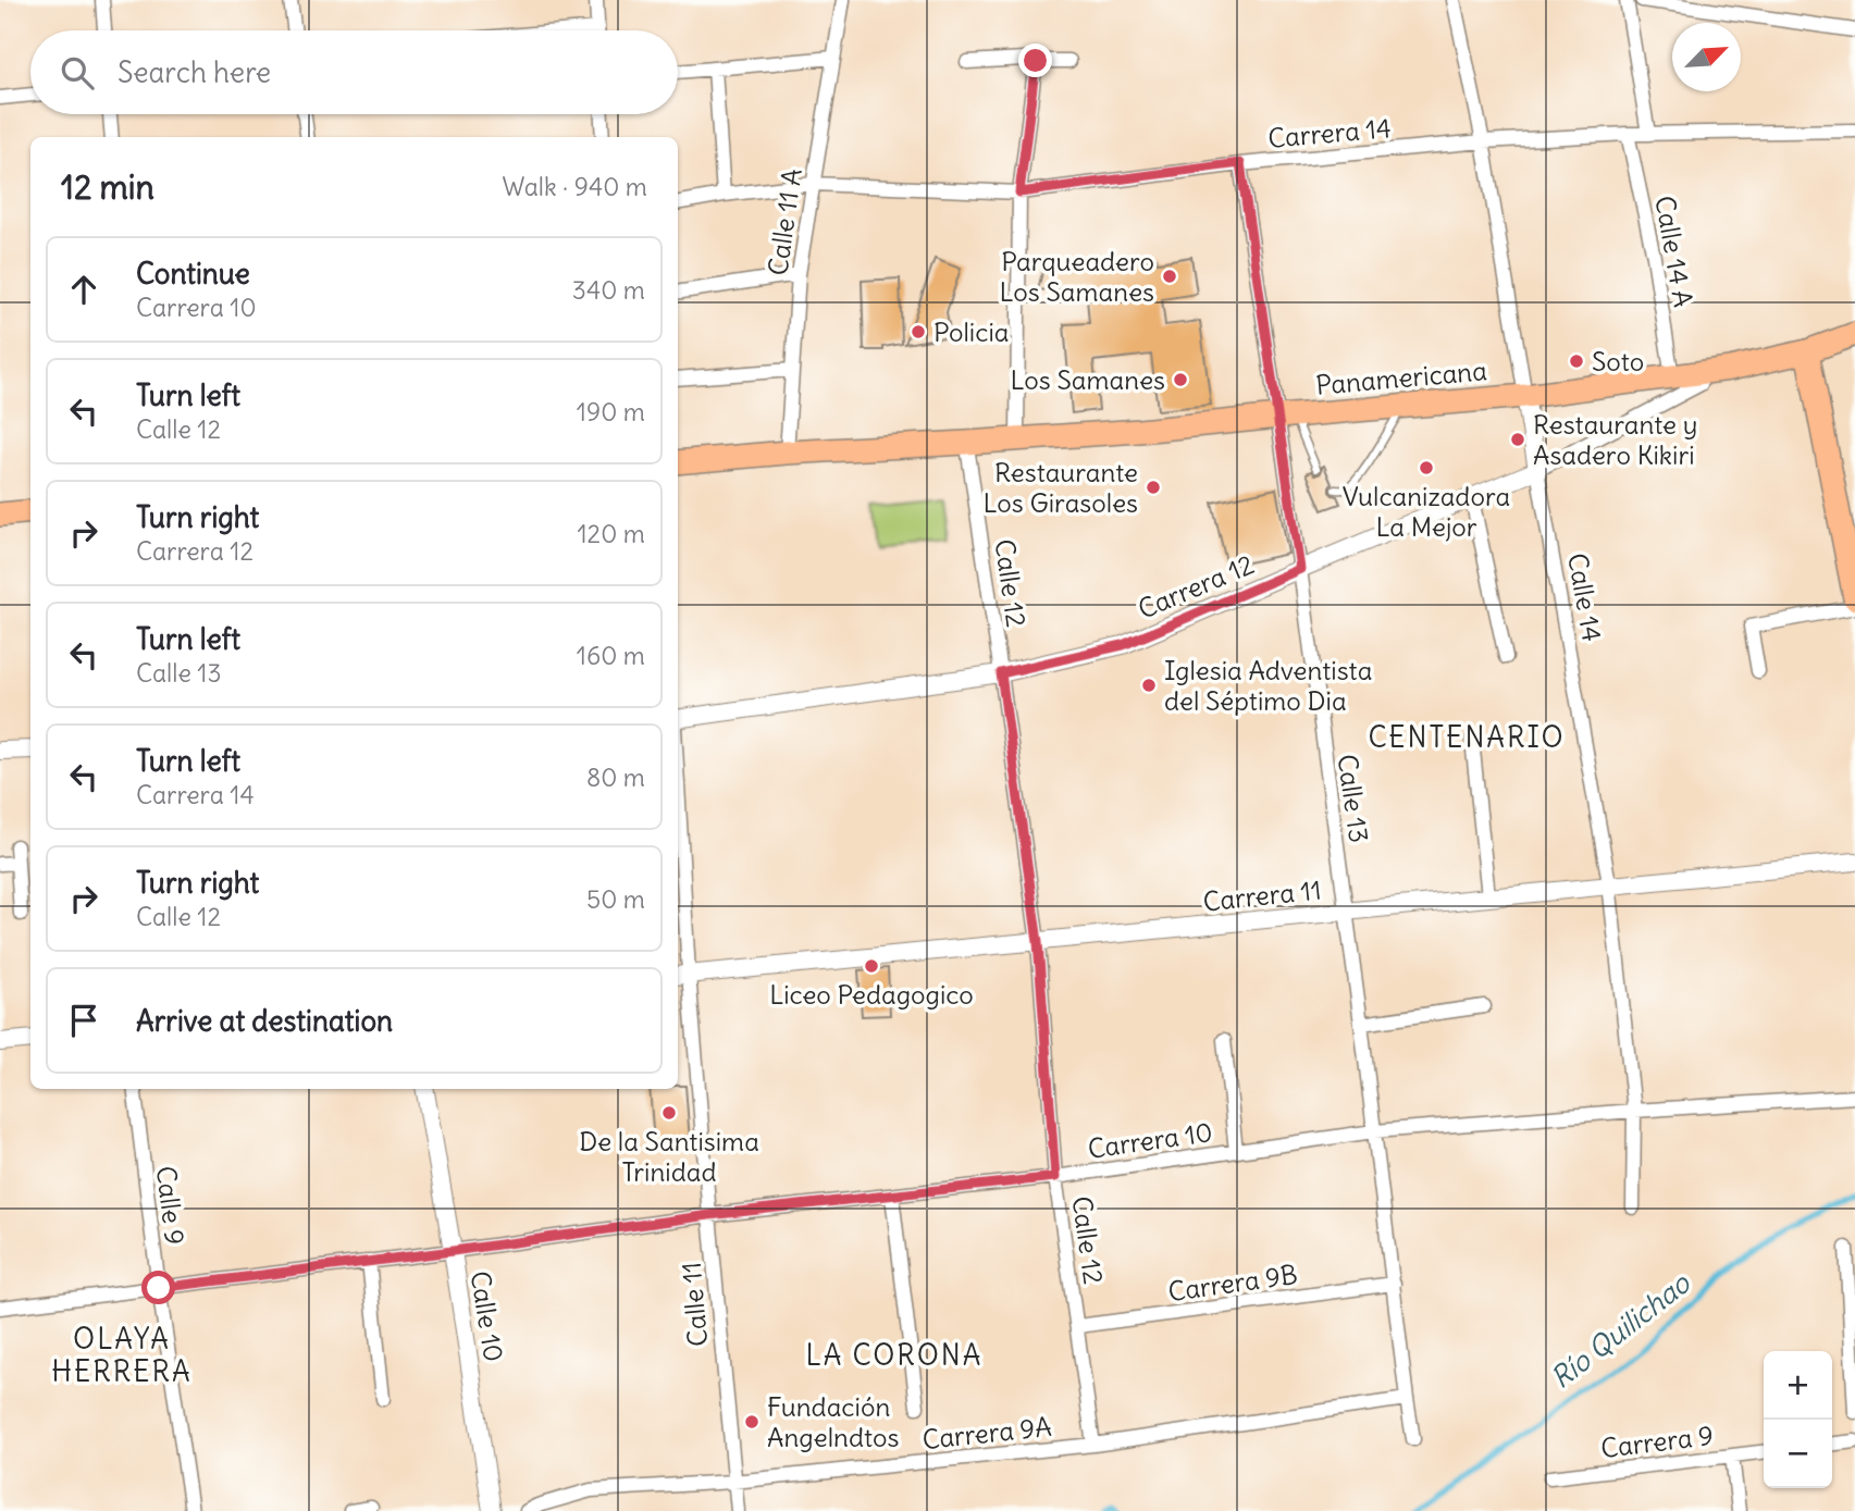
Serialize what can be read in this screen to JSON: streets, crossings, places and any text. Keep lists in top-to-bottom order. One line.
{"streets":{"main road":["Panamericana"],"street":["Carrera 14","Calle 11 A","Calle 14 A","Calle 12","Carrera 12","Calle 14","Calle 13","Carrera 11","Carrera 10","Calle 9","Carrera 9B","Calle 11","Calle 10","Carrera 9A","Carrera 9"]},"crossings":[["Carrera 14","Calle 11 A"],["Carrera 14","Calle 14 A"],["Carrera 14","Calle 14"],["Carrera 14","Calle 13"],["Calle 11 A","Panamericana"],["Calle 14 A","Panamericana"],["Panamericana","Calle 12"],["Panamericana","Carrera 12"],["Panamericana","Calle 14"],["Panamericana","Calle 13"],["Calle 12","Carrera 12"],["Calle 12","Carrera 11"],["Calle 12","Carrera 10"],["Calle 12","Carrera 9B"],["Calle 12","Carrera 9A"],["Carrera 12","Calle 14"],["Carrera 12","Calle 13"],["Calle 14","Carrera 11"],["Calle 14","Carrera 10"],["Calle 13","Carrera 11"],["Calle 13","Carrera 10"],["Calle 13","Carrera 9B"],["Calle 13","Carrera 9A"],["Carrera 11","Calle 11"],["Carrera 10","Calle 9"],["Carrera 10","Calle 11"],["Carrera 10","Calle 10"],["Calle 11","Carrera 9A"]],"districts":["CENTENARIO","OLAYA HERRERA","LA CORONA"],"water":["Río Quilichao"],"places":["Parqueadero Los Samanes","Policia","Soto","Los Samanes","Restaurante y Asadero Kikiri","Vulcanizadora La Mejor","Restaurante Los Girasoles","Iglesia Adventista del Séptimo Dia","Liceo Pedagogico","De la Santisima Trinidad","Fundación Angelndtos"],"north":"top right","page":{"search":"Search here","heading":["12 min","Walk · 940 m"],"list":[["Continue","Carrera 10","340 m"],["Turn left","Calle 12","190 m"],["Turn right","Carrera 12","120 m"],["Turn left","Calle 13","160 m"],["Turn left","Carrera 14","80 m"],["Turn right","Calle 12","50 m"],"Arrive at destination"],"map_buttons":["+","−"]}}
